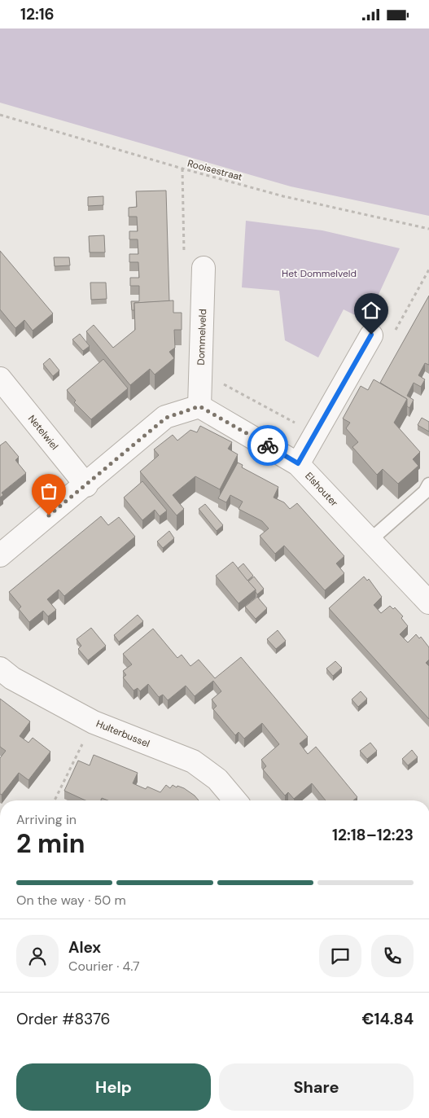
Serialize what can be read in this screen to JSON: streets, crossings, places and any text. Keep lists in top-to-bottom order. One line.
{"streets":{"street":["Dommelveld","Netelwiel","Elshouter","Hulterbussel"],"path":["Rooisestraat"]},"crossings":[["Dommelveld","Elshouter"]],"parks":["Het Dommelveld"],"page":{"status":"12:16","heading":["2 min","Arriving in","12:18–12:23"],"panel":["Alex","Courier · 4.7","Order #8376","€14.84"],"bar":"On the way · 50 m","buttons":["Help","Share"]}}
